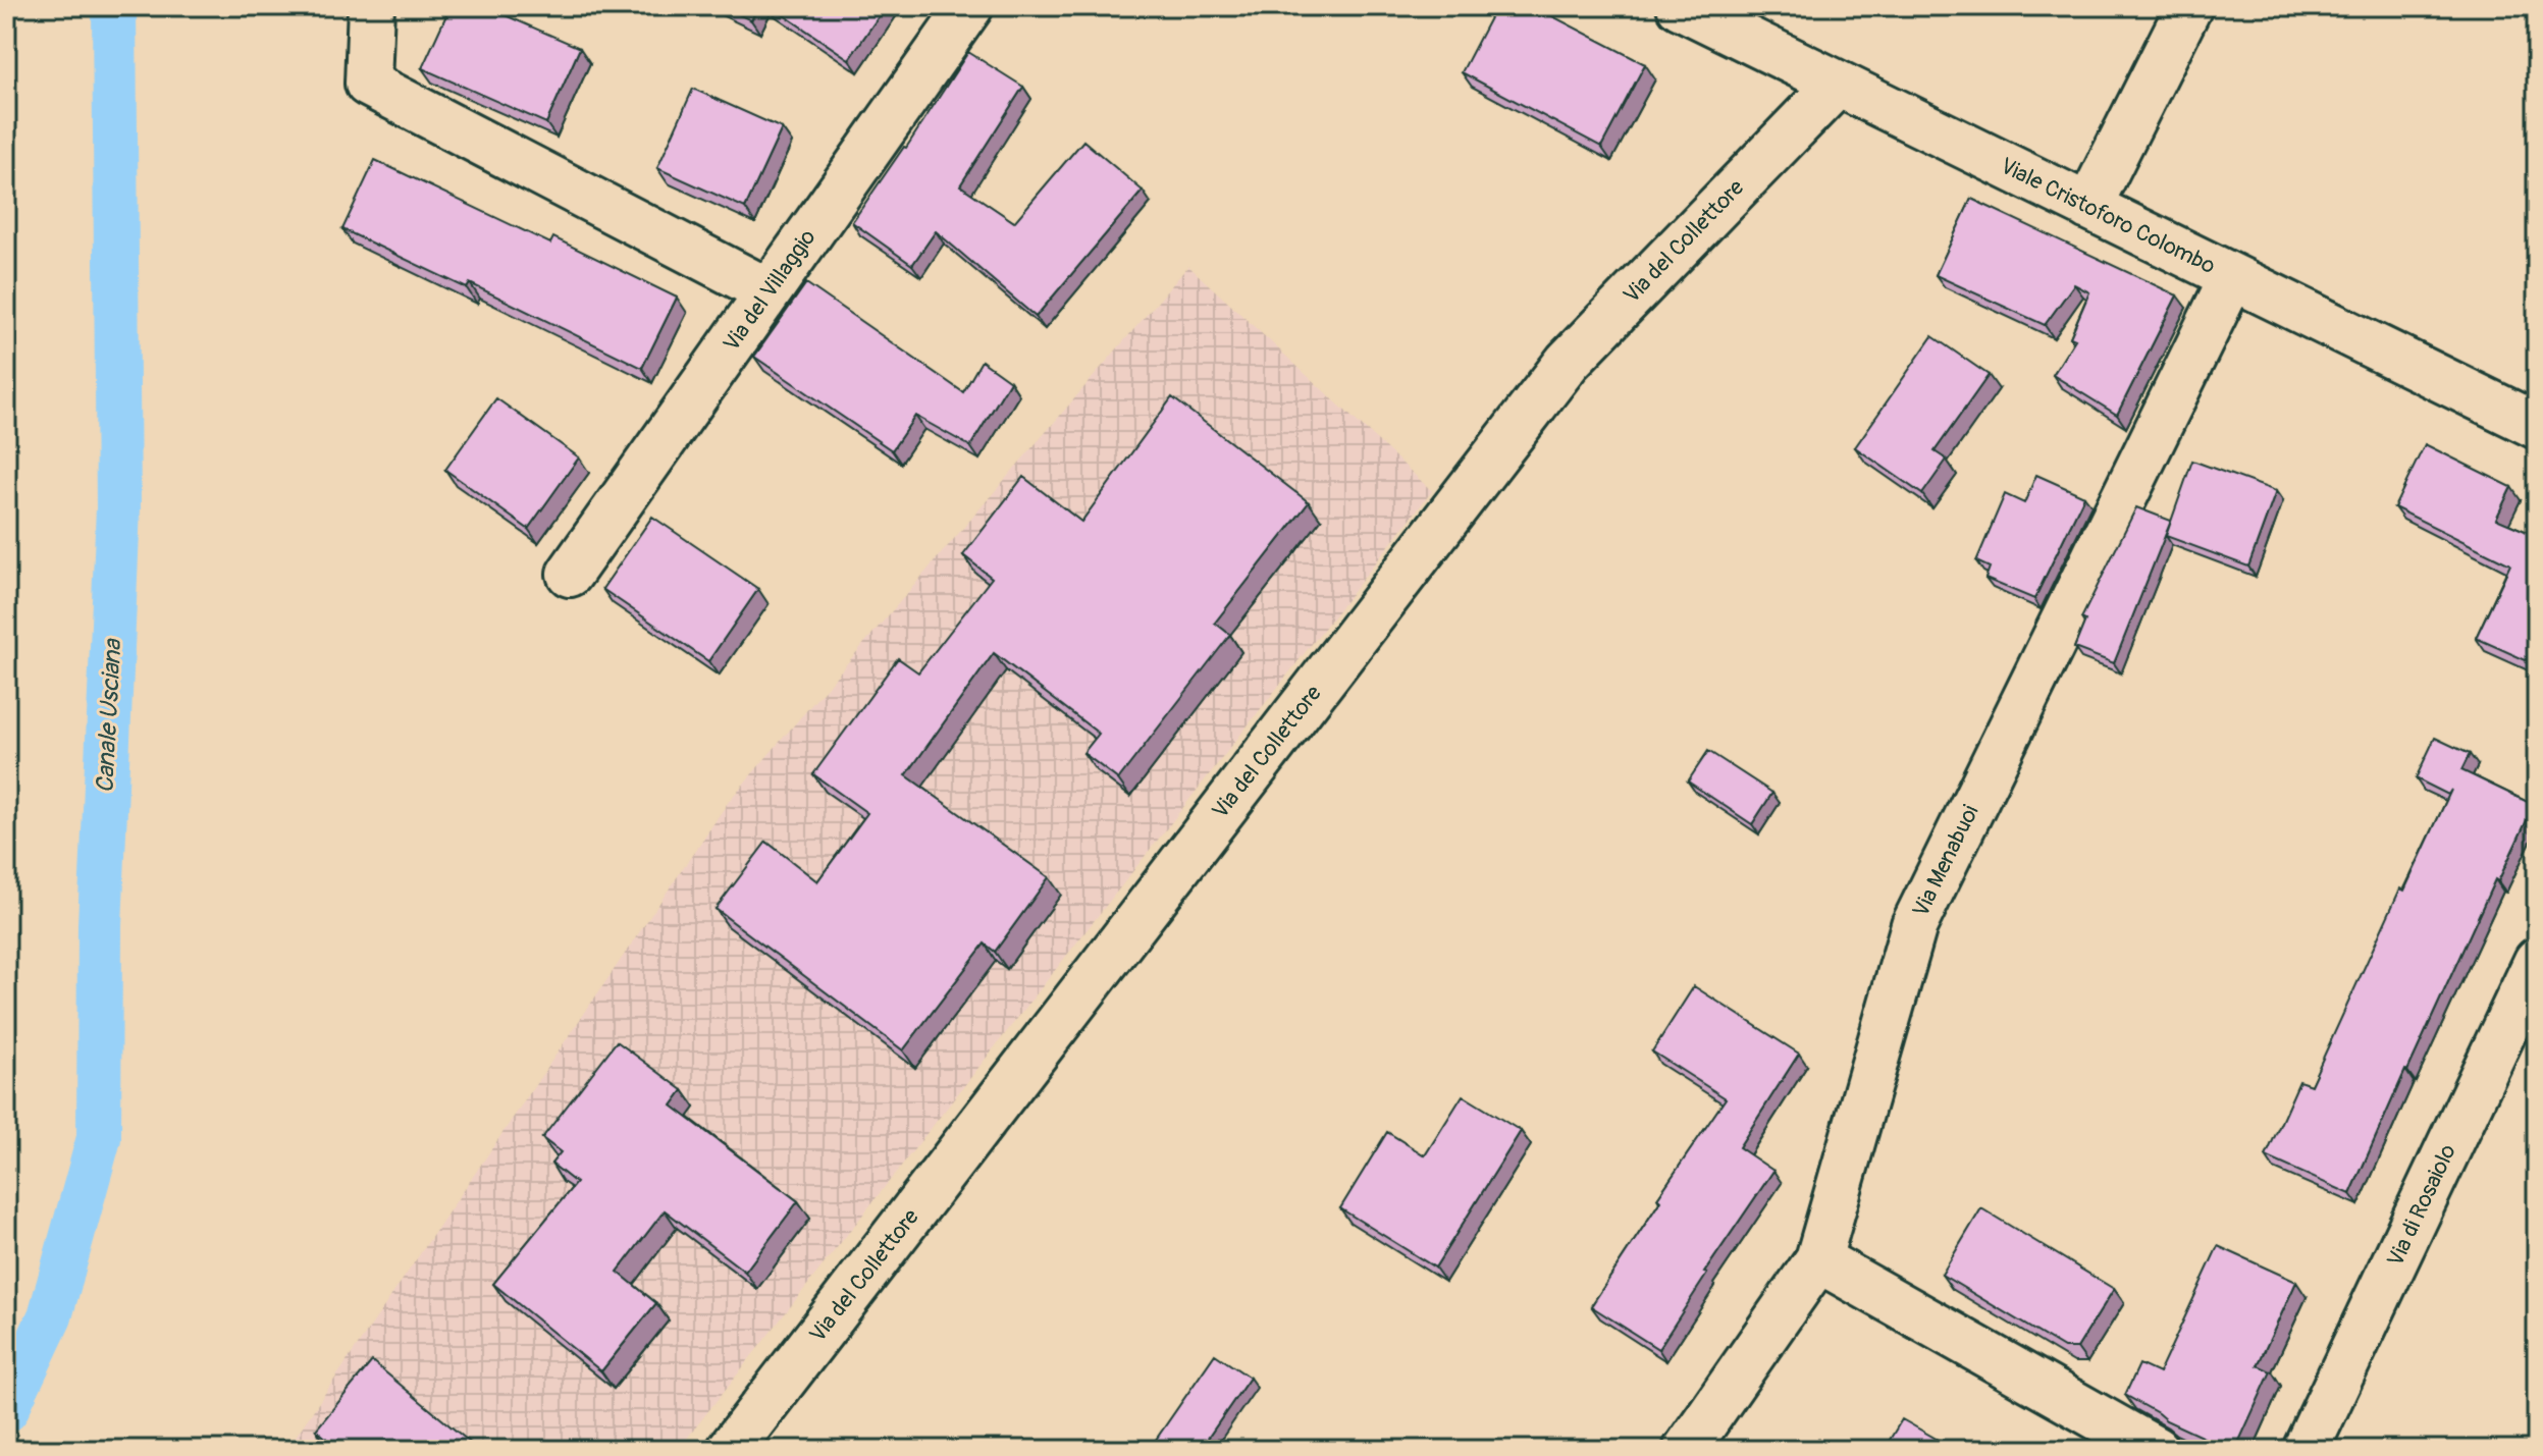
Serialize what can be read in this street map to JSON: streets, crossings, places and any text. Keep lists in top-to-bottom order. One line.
{"streets":{"street":["Viale Cristoforo Colombo","Via del Collettore","Via del Villaggio","Via Menabuoi","Via di Rosaiolo"]},"crossings":[["Viale Cristoforo Colombo","Via del Collettore"],["Viale Cristoforo Colombo","Via Menabuoi"]],"water":["Canale Usciana"]}
